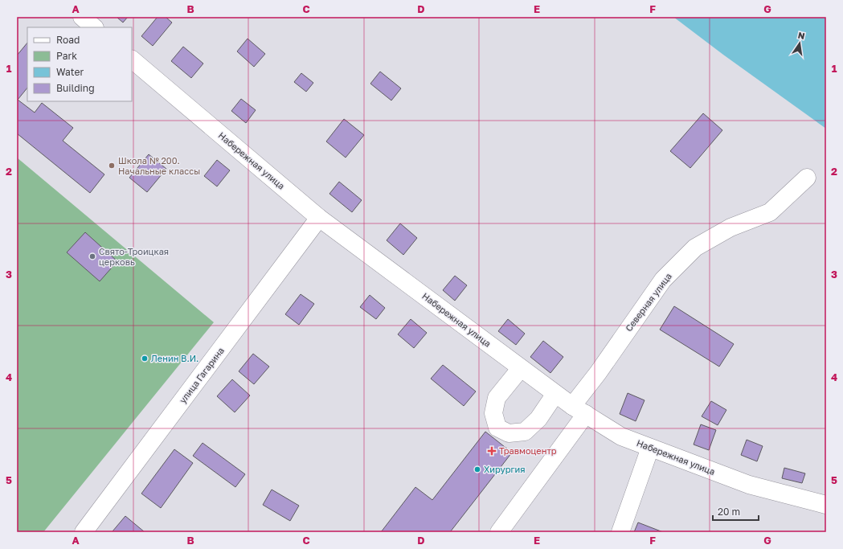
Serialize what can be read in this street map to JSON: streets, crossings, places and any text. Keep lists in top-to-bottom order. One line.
{"streets":{"street":["Набережная улица","Северная улица","улица Гагарина"]},"crossings":[["Набережная улица","Северная улица"],["Набережная улица","улица Гагарина"]],"places":{"other":["Школа № 200. Начальные классы","Свято-Троицкая церковь","Ленин В.И.","Хирургия"],"health":["Травмоцентр"]},"legend":["Road","Park","Water","Building"],"scale_bar":"20 m","north":"top","grid":{"columns":["A","B","C","D","E","F","G"],"rows":["1","2","3","4","5"]}}
